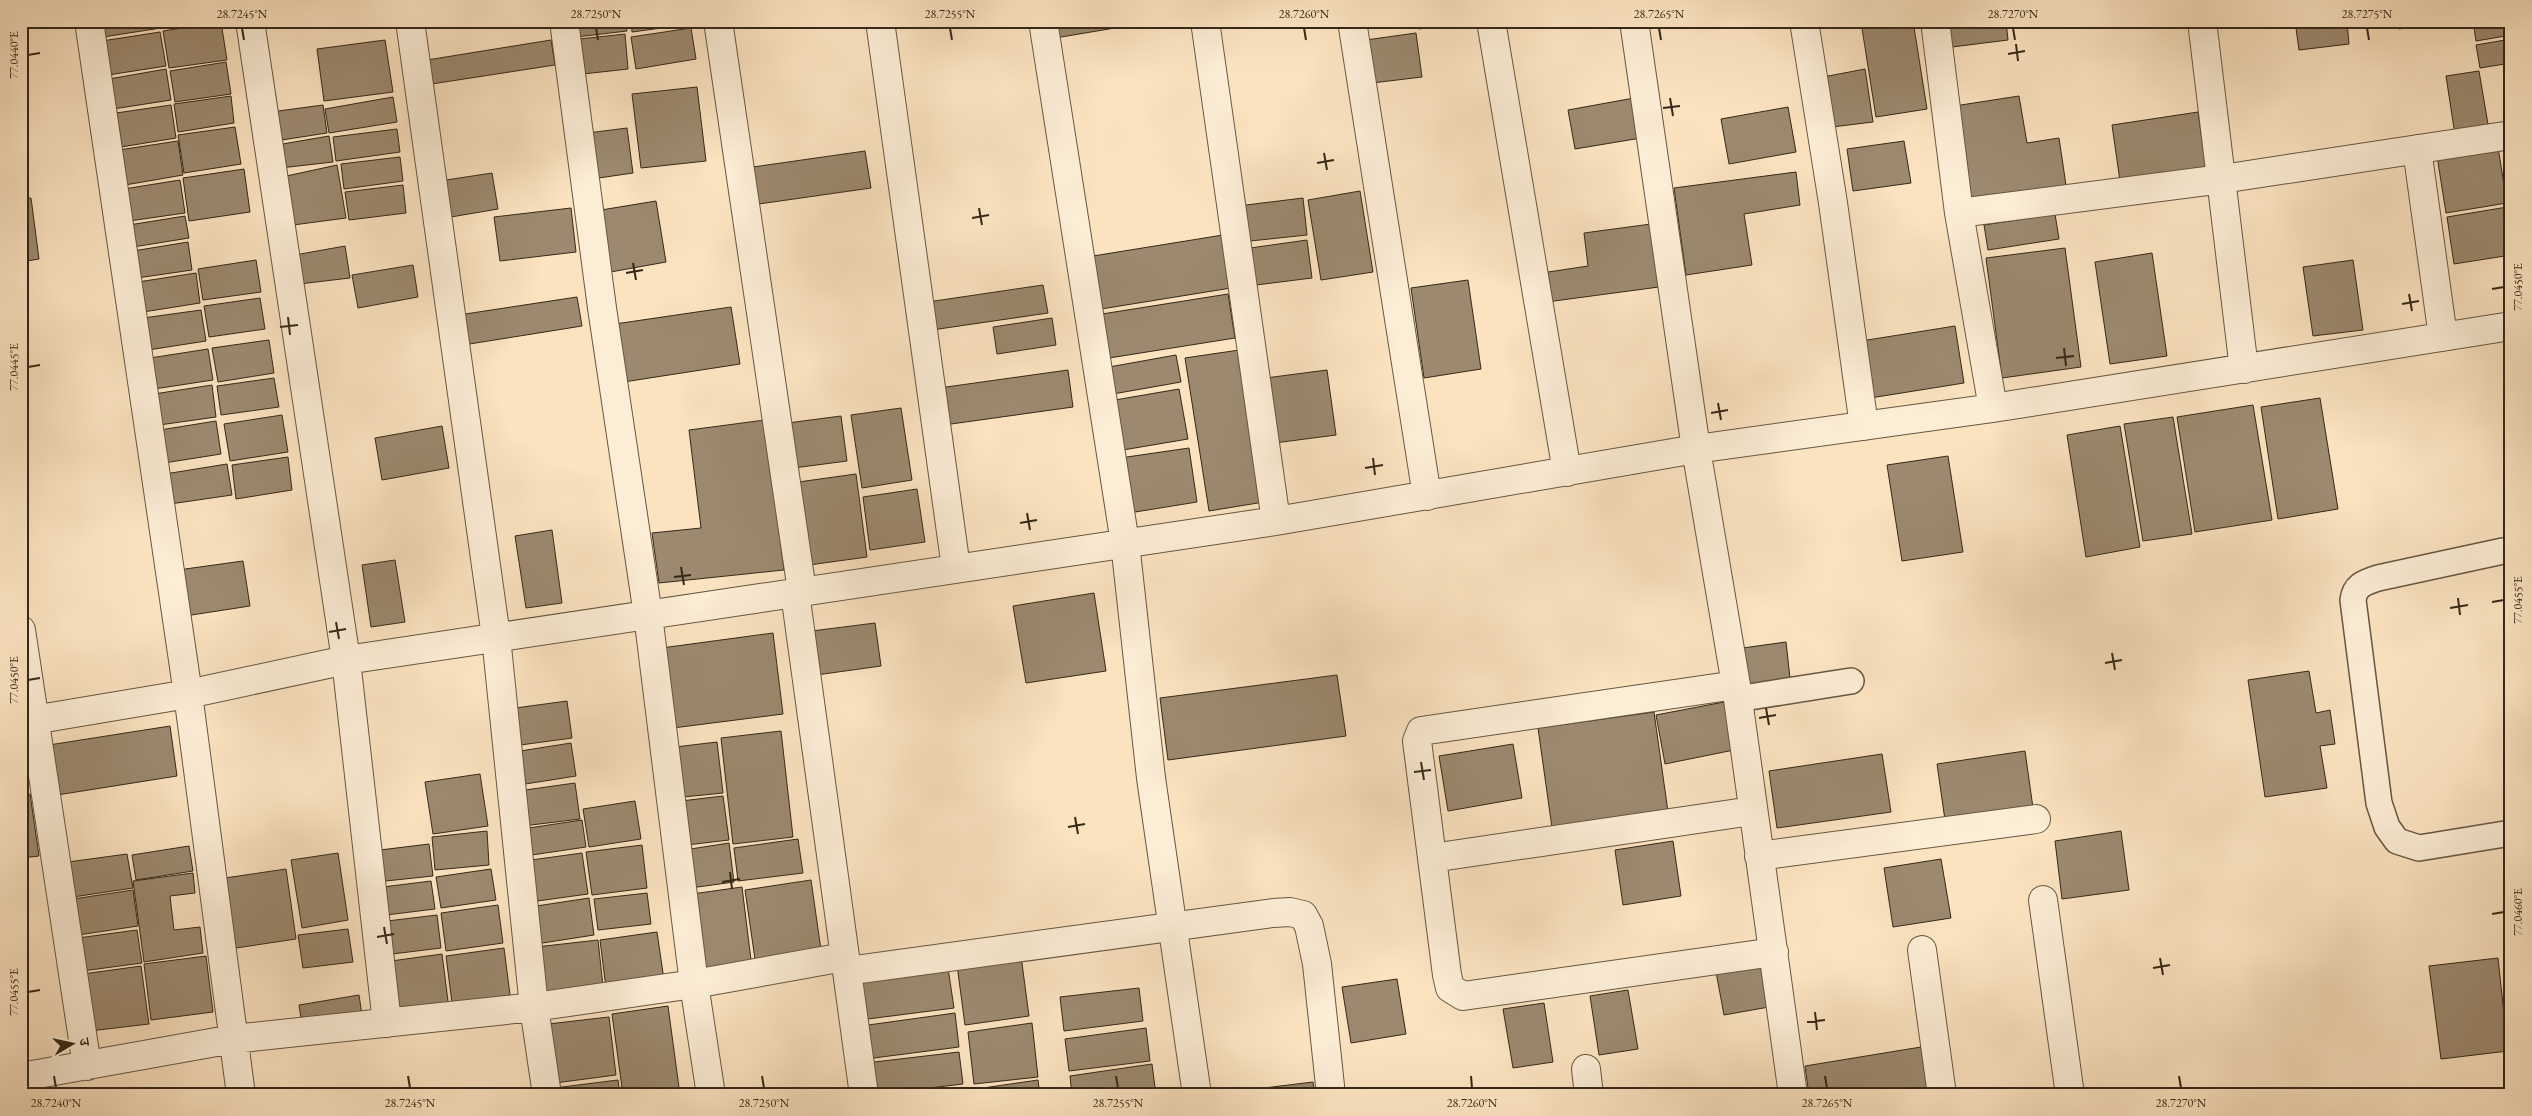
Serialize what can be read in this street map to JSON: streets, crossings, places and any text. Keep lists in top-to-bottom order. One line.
{"north":"right","coordinates":["28.7245°N","28.7250°N","28.7255°N","28.7260°N","28.7265°N","28.7270°N","28.7275°N","77.0440°E","77.0450°E","77.0445°E","77.0455°E","77.0460°E","28.7240°N"]}
